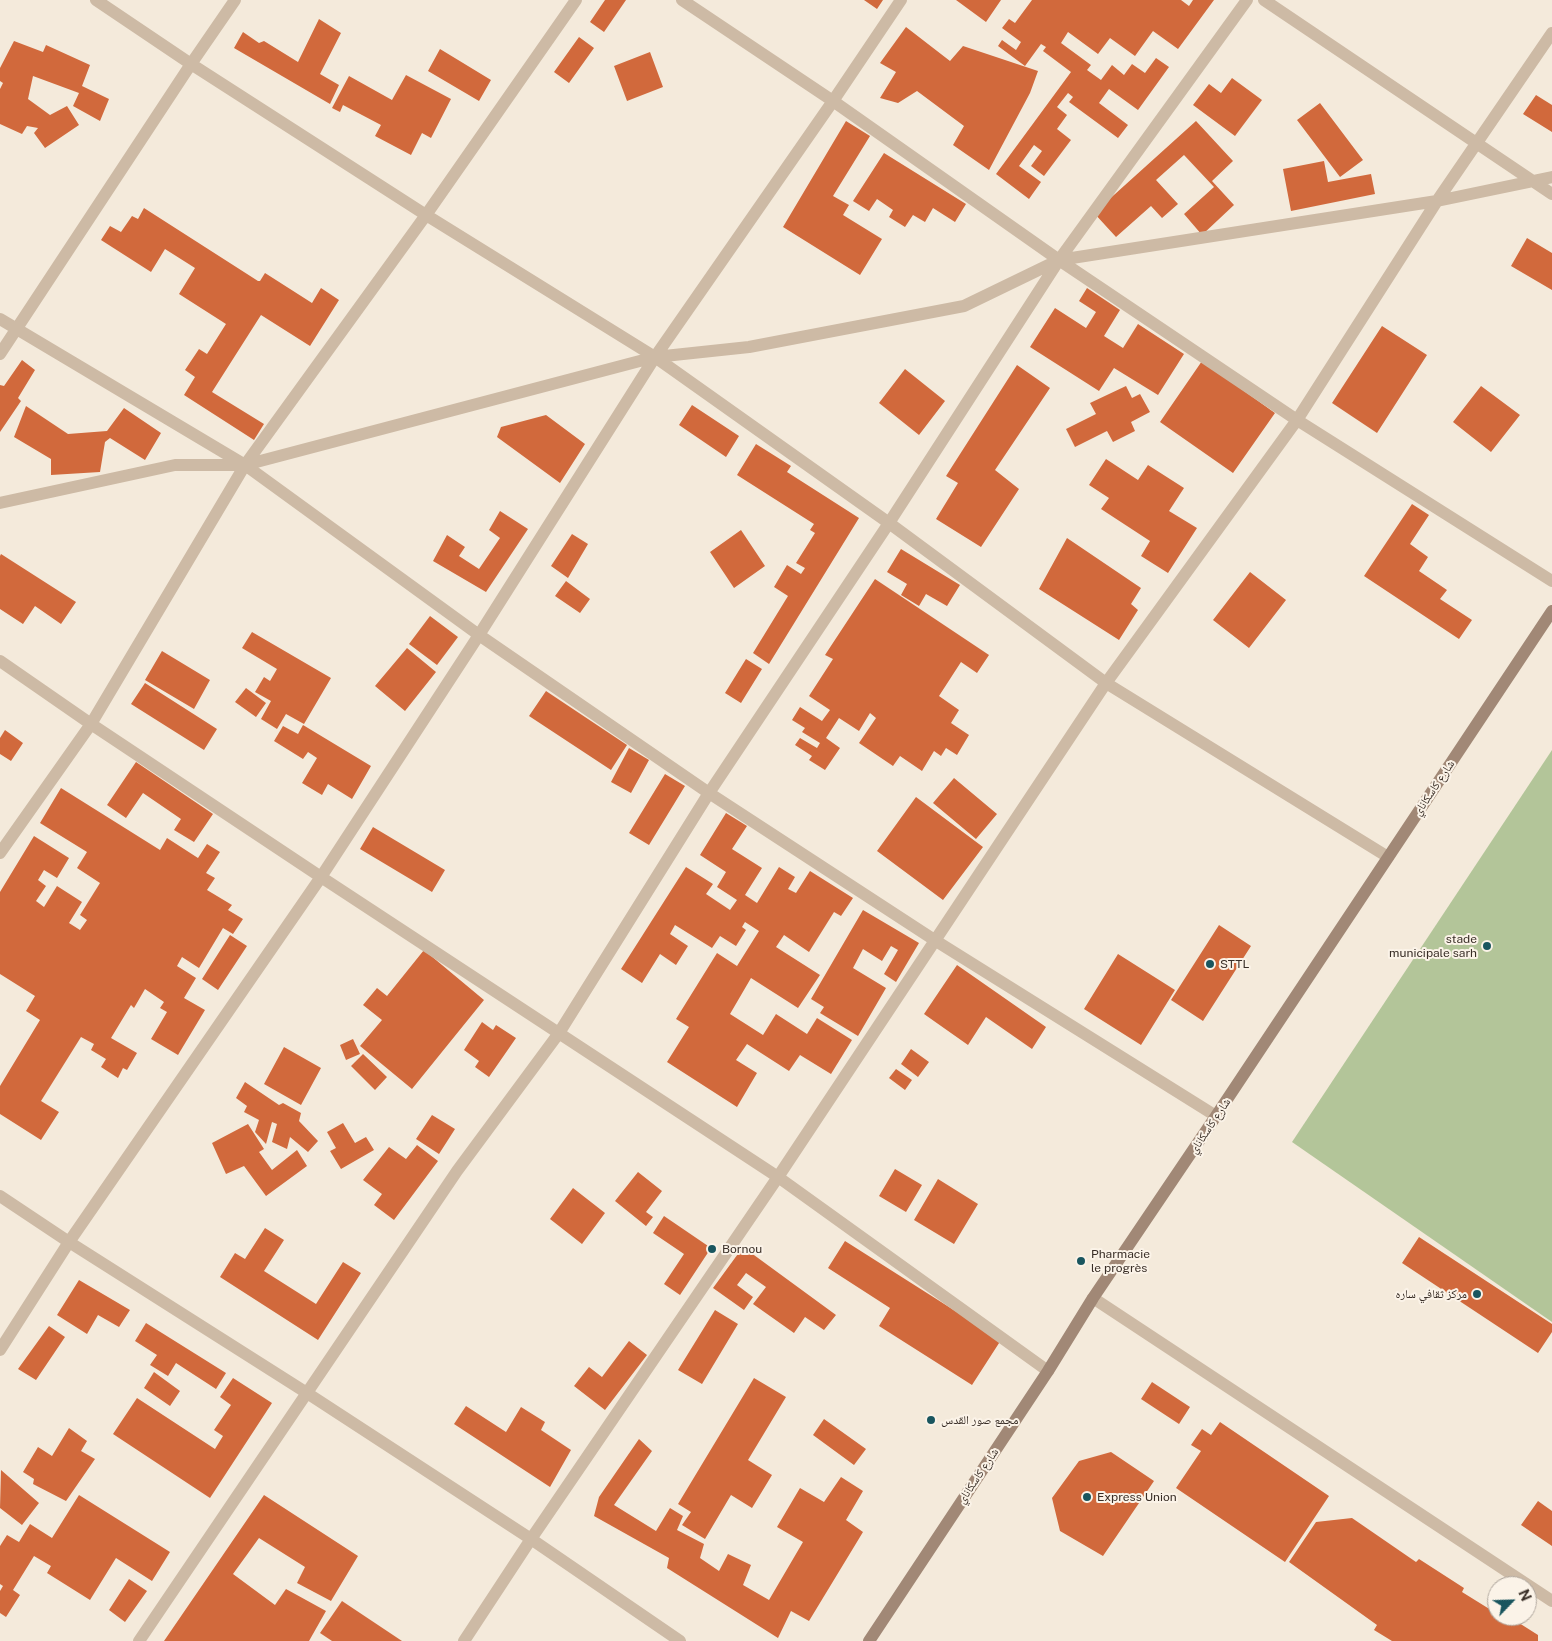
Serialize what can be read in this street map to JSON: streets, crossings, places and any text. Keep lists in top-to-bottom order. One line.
{"streets":{"street":["شارع كاسكاناي"]},"places":["stade municipale sarh","STTL","Bornou","Pharmacie le progrès","مركز ثقافي ساره","مجمع صور القدس","Express Union"],"north":"top right"}
